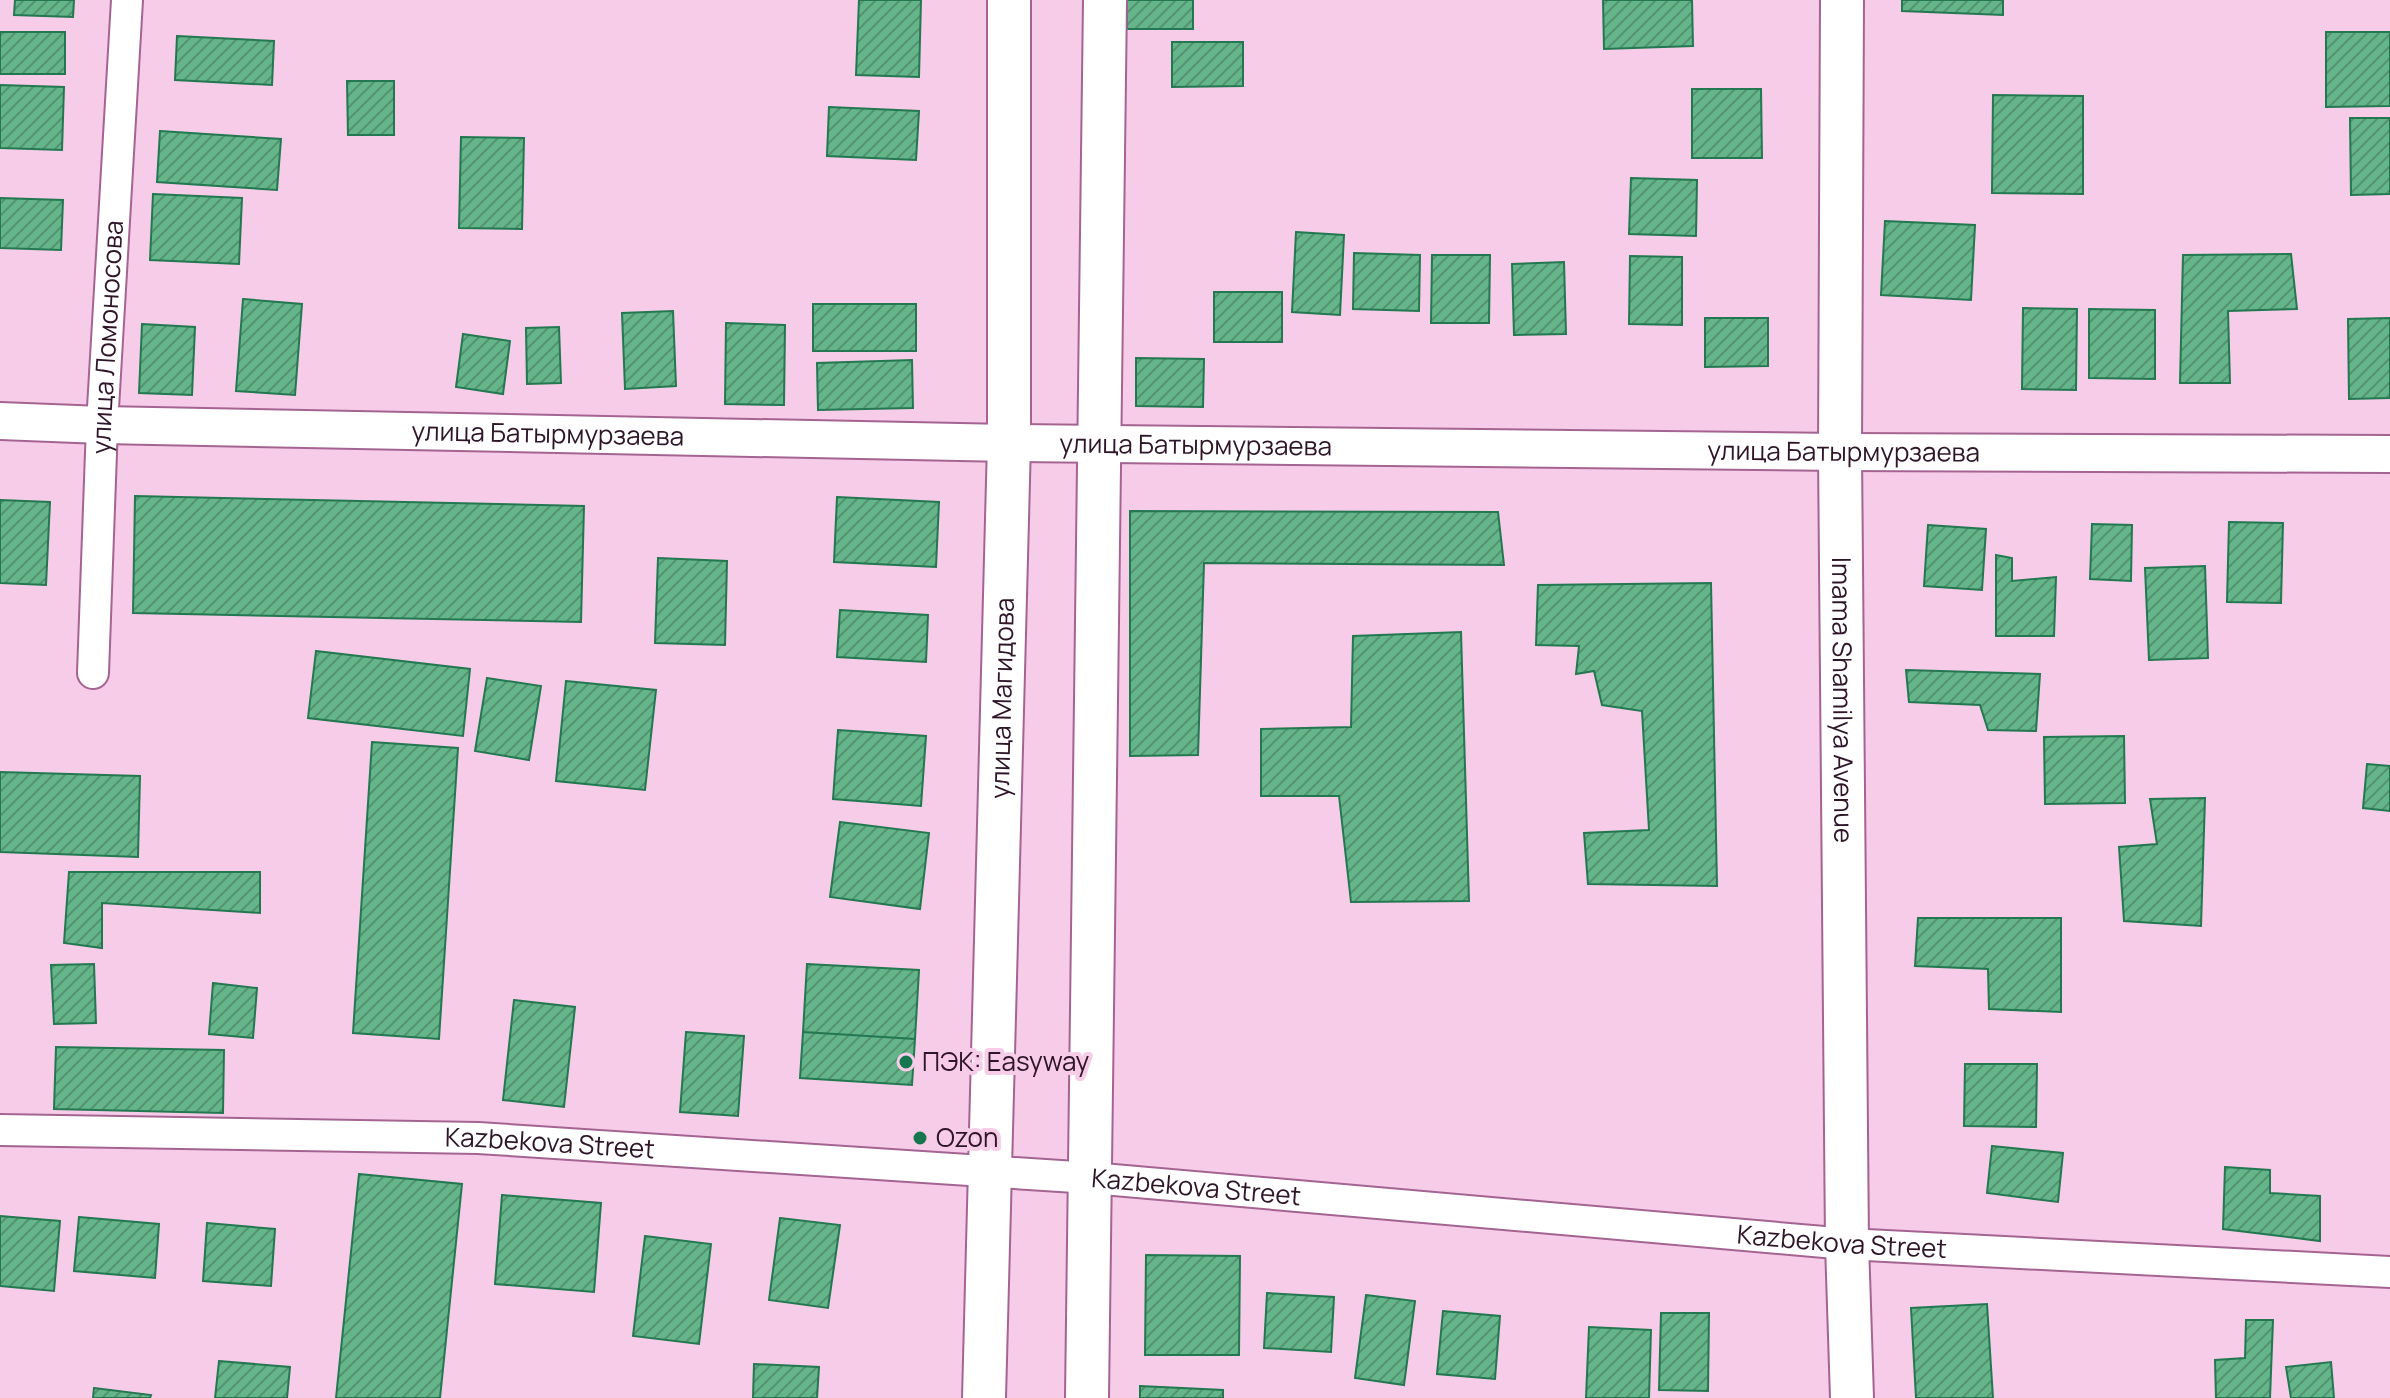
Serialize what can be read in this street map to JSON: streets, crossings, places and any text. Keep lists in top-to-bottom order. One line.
{"streets":{"main road":["улица Магидова","Imama Shamilya Avenue"],"street":["улица Ломоносова","улица Батырмурзаева","Kazbekova Street"]},"crossings":[["улица Ломоносова","улица Батырмурзаева"],["улица Батырмурзаева","улица Магидова"],["улица Батырмурзаева","Imama Shamilya Avenue"],["улица Магидова","Kazbekova Street"],["Imama Shamilya Avenue","Kazbekova Street"]],"places":["ПЭК: Easyway","Ozon"]}
